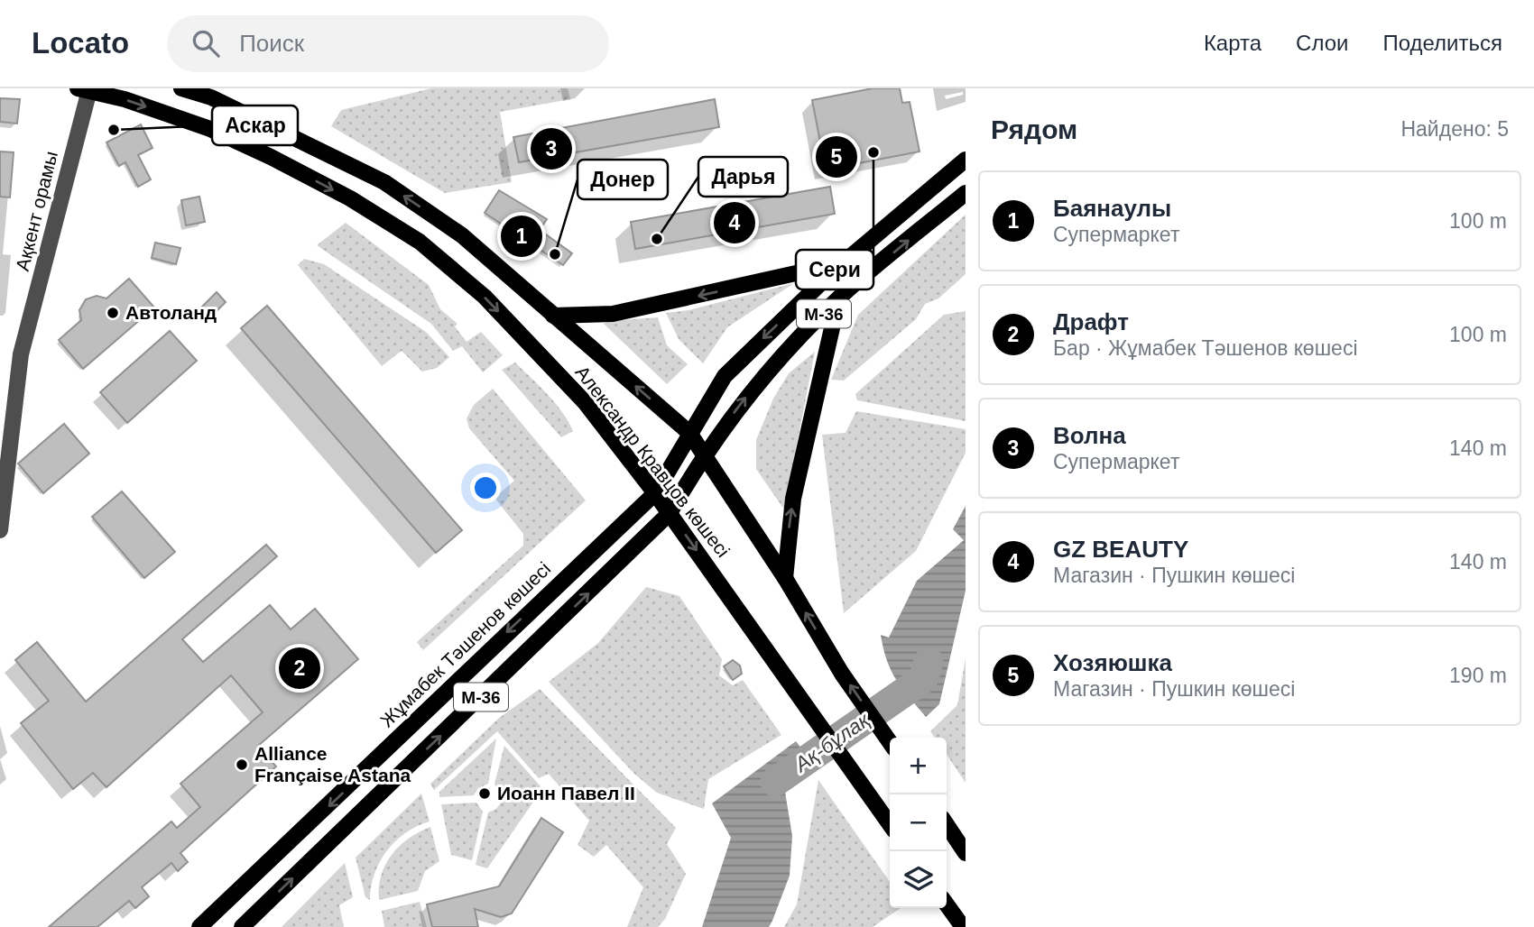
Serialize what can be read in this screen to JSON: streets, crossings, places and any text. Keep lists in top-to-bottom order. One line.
{"streets":{"main road":["M-36","Александр Кравцов көшесі","Жұмабек Тәшенов көшесі"],"street":["Ақкент орамы"]},"crossings":[["Ақкент орамы","Александр Кравцов көшесі"],["M-36","Александр Кравцов көшесі"],["M-36","Жұмабек Тәшенов көшесі"],["Александр Кравцов көшесі","Жұмабек Тәшенов көшесі"]],"water":["Ақ-бұлақ"],"places":["Аскар","Сери","Дарья","Донер","Автоланд","Alliance Française Astana","Иоанн Павел II"],"page":{"header":"Locato","search":"Поиск","nav":["Карта","Слои","Поделиться"],"heading":["Рядом","Найдено: 5"],"pins":["3","5","4","1","2"],"list":[{"mark":"1","name":"Баянаулы","note":"Супермаркет","value":"100 m"},{"mark":"2","name":"Драфт","note":"Бар · Жұмабек Тәшенов көшесі","value":"100 m"},{"mark":"3","name":"Волна","note":"Супермаркет","value":"140 m"},{"mark":"4","name":"GZ BEAUTY","note":"Магазин · Пушкин көшесі","value":"140 m"},{"mark":"5","name":"Хозяюшка","note":"Магазин · Пушкин көшесі","value":"190 m"}],"map_buttons":["+","−"]}}
